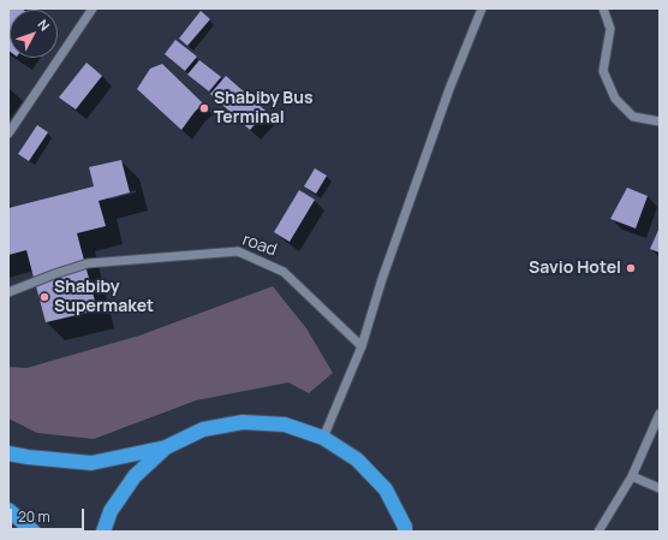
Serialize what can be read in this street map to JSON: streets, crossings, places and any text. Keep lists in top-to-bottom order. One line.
{"streets":{"street":["road"]},"places":["Shabiby Bus Terminal","Savio Hotel","Shabiby Supermaket"],"scale_bar":"20 m","north":"top right"}
